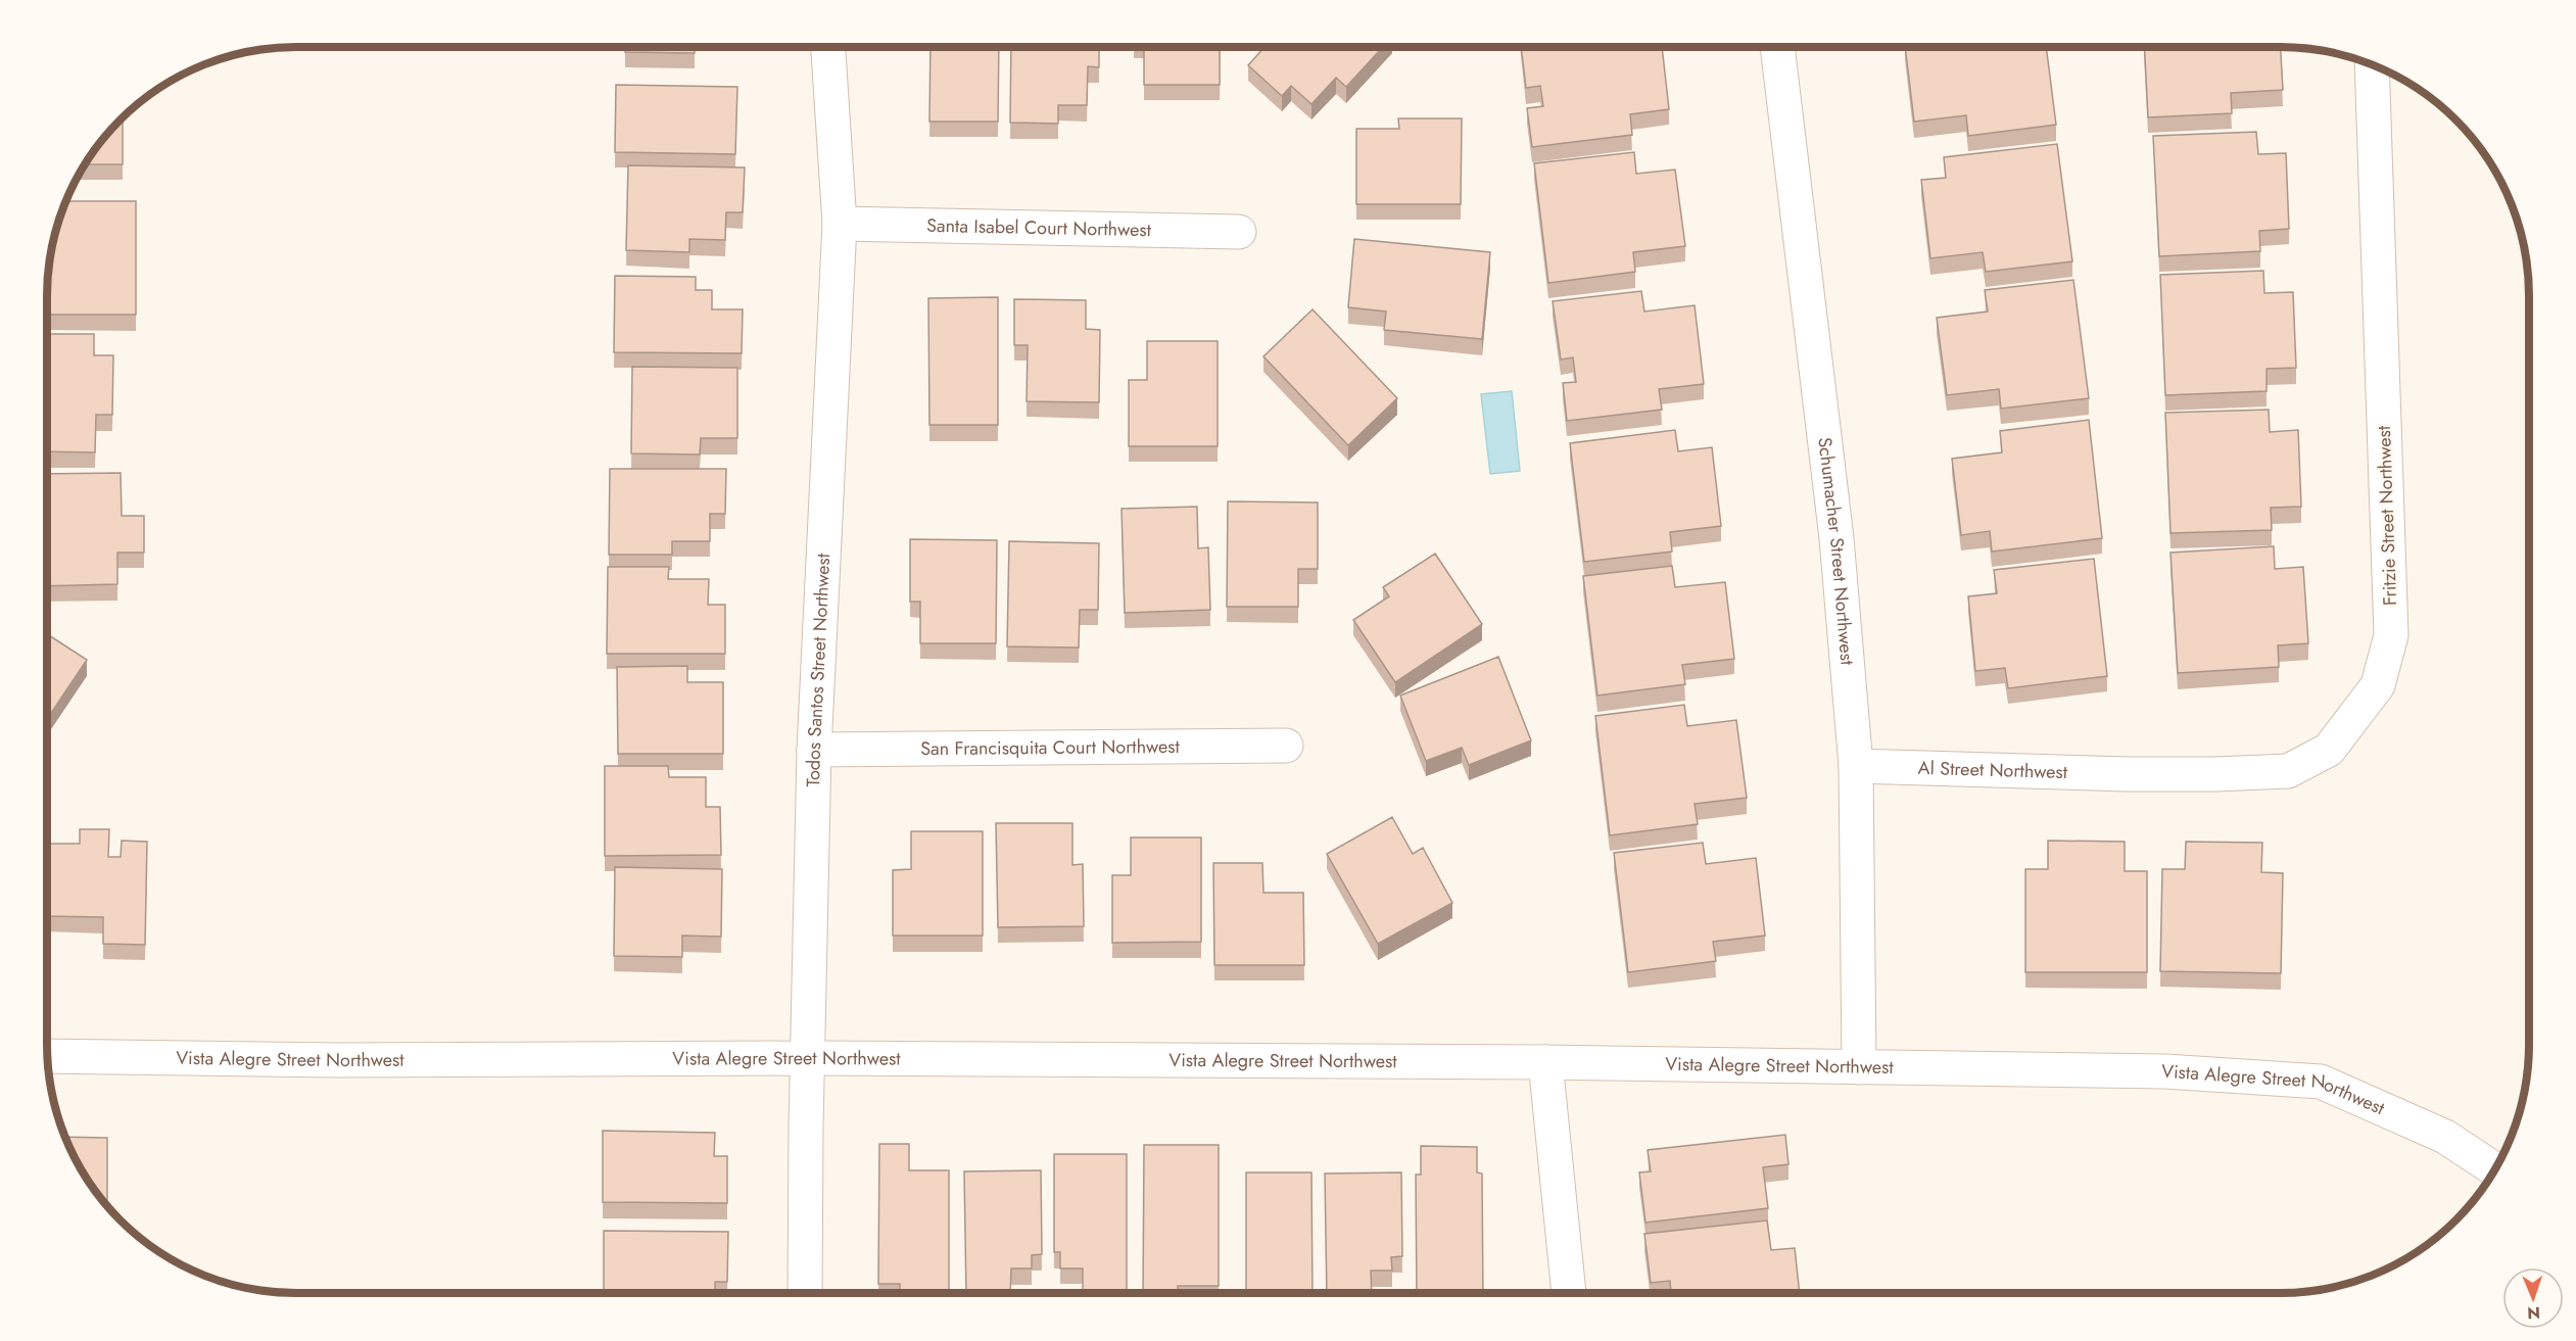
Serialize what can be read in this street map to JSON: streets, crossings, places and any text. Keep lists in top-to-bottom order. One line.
{"streets":{"street":["Santa Isabel Court Northwest","Fritzie Street Northwest","Schumacher Street Northwest","Todos Santos Street Northwest","San Francisquita Court Northwest","Al Street Northwest","Vista Alegre Street Northwest"]},"crossings":[["Santa Isabel Court Northwest","Todos Santos Street Northwest"],["Fritzie Street Northwest","Al Street Northwest"],["Schumacher Street Northwest","Al Street Northwest"],["Schumacher Street Northwest","Vista Alegre Street Northwest"],["Todos Santos Street Northwest","San Francisquita Court Northwest"],["Todos Santos Street Northwest","Vista Alegre Street Northwest"]],"north":"bottom"}
